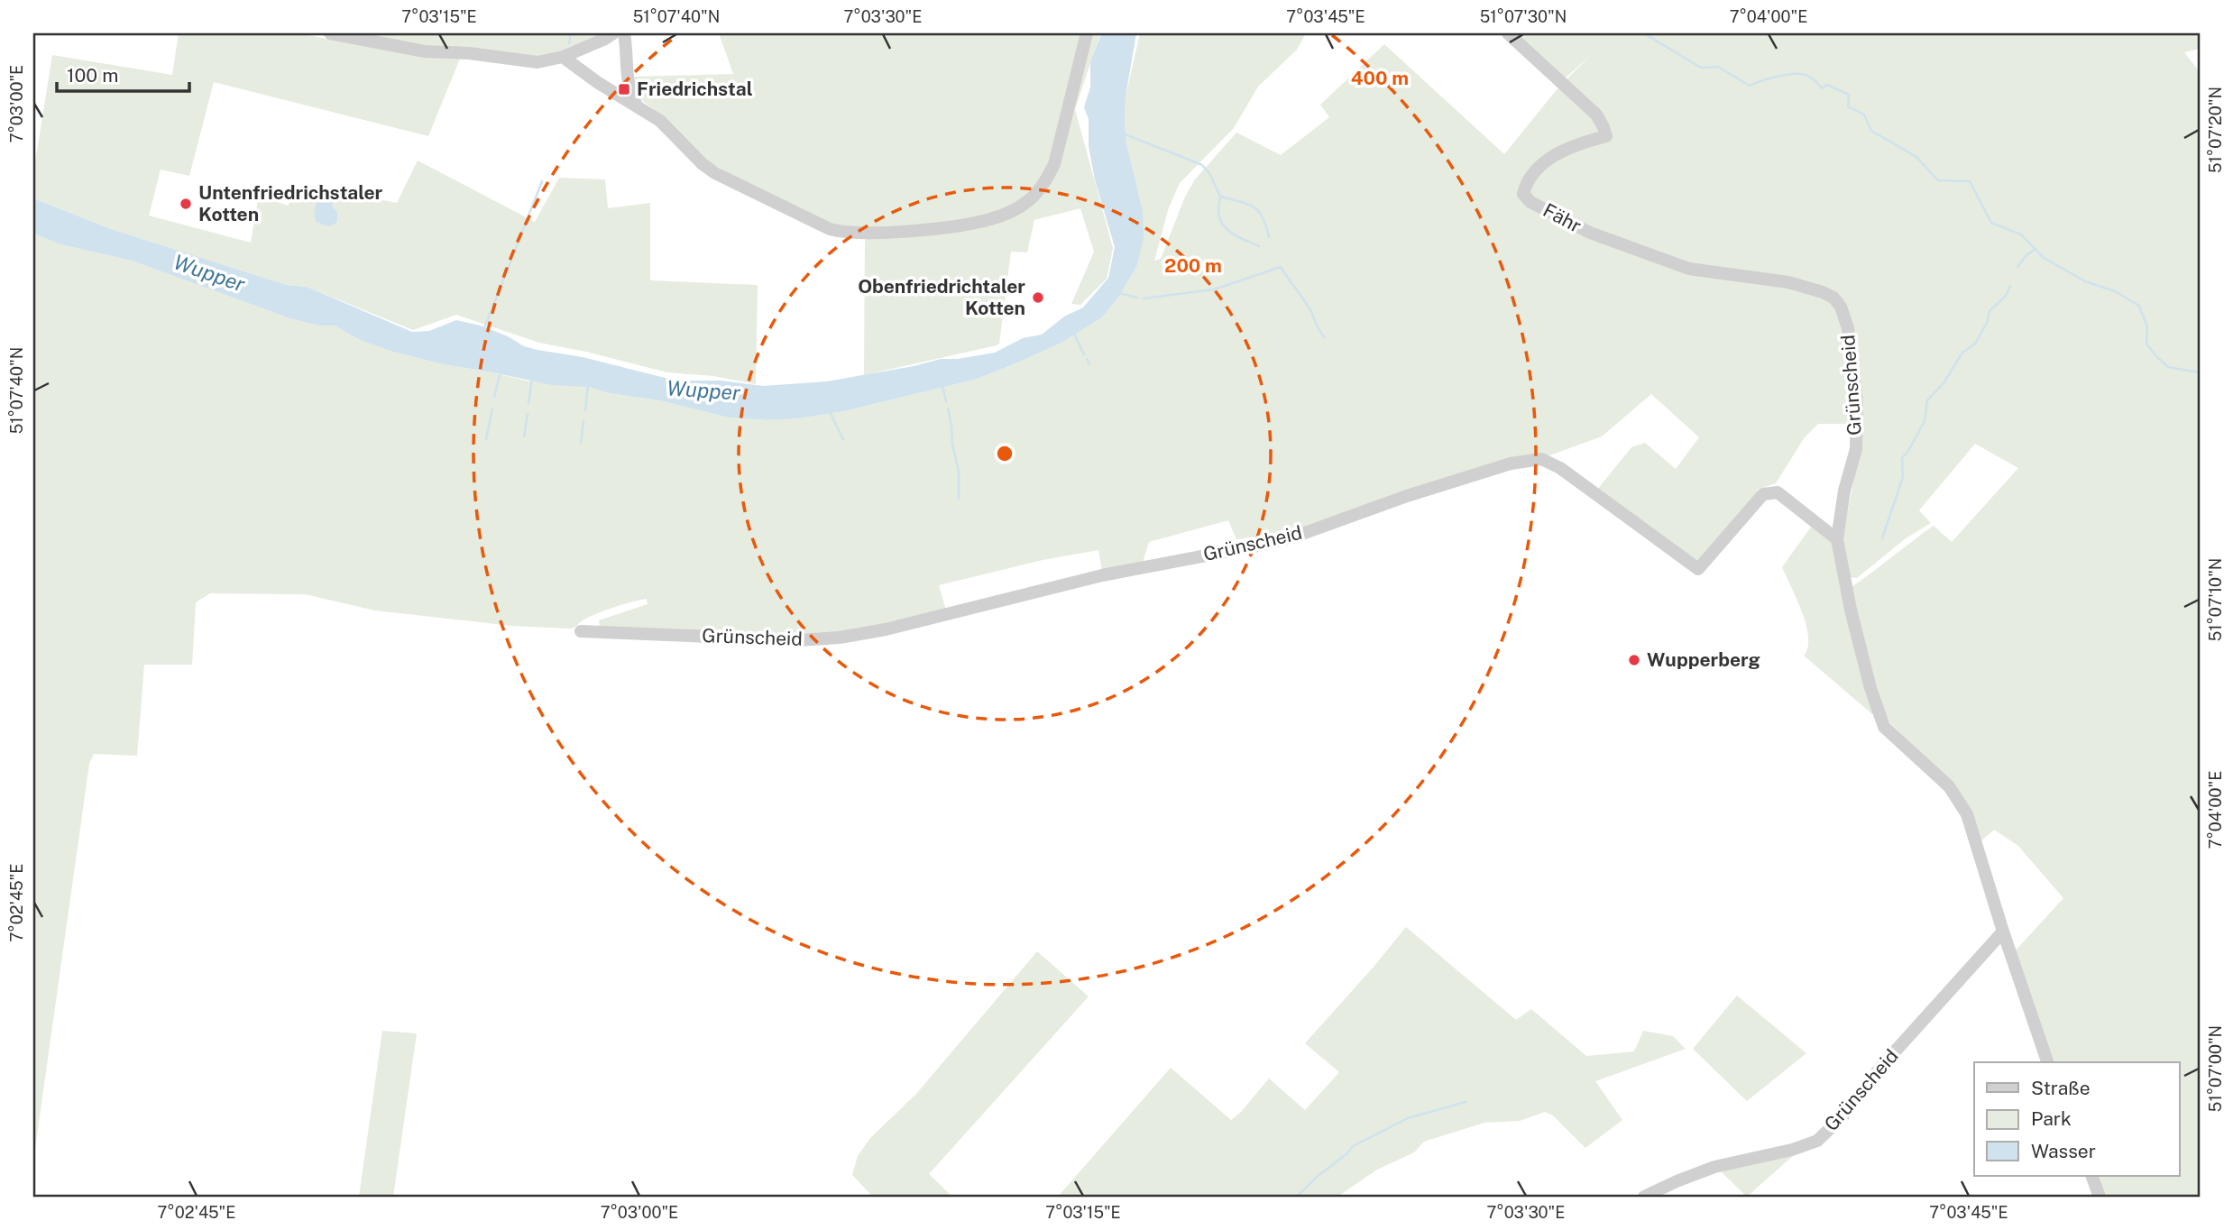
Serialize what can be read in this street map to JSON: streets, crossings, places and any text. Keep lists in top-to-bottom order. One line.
{"streets":{"street":["Fähr","Grünscheid"]},"crossings":[["Fähr","Grünscheid"]],"water":["Wupper"],"places":{"transit":["Friedrichstal"],"other":["Untenfriedrichstaler Kotten","Obenfriedrichtaler Kotten","Wupperberg"]},"legend":["Straße","Park","Wasser"],"scale_bar":"100 m","coordinates":["7°03'15\"E","51°07'40\"N","7°03'30\"E","7°03'45\"E","51°07'30\"N","7°04'00\"E","7°03'00\"E","51°07'20\"N","51°07'10\"N","7°02'45\"E","51°07'00\"N"],"rings":["400 m","200 m"]}
